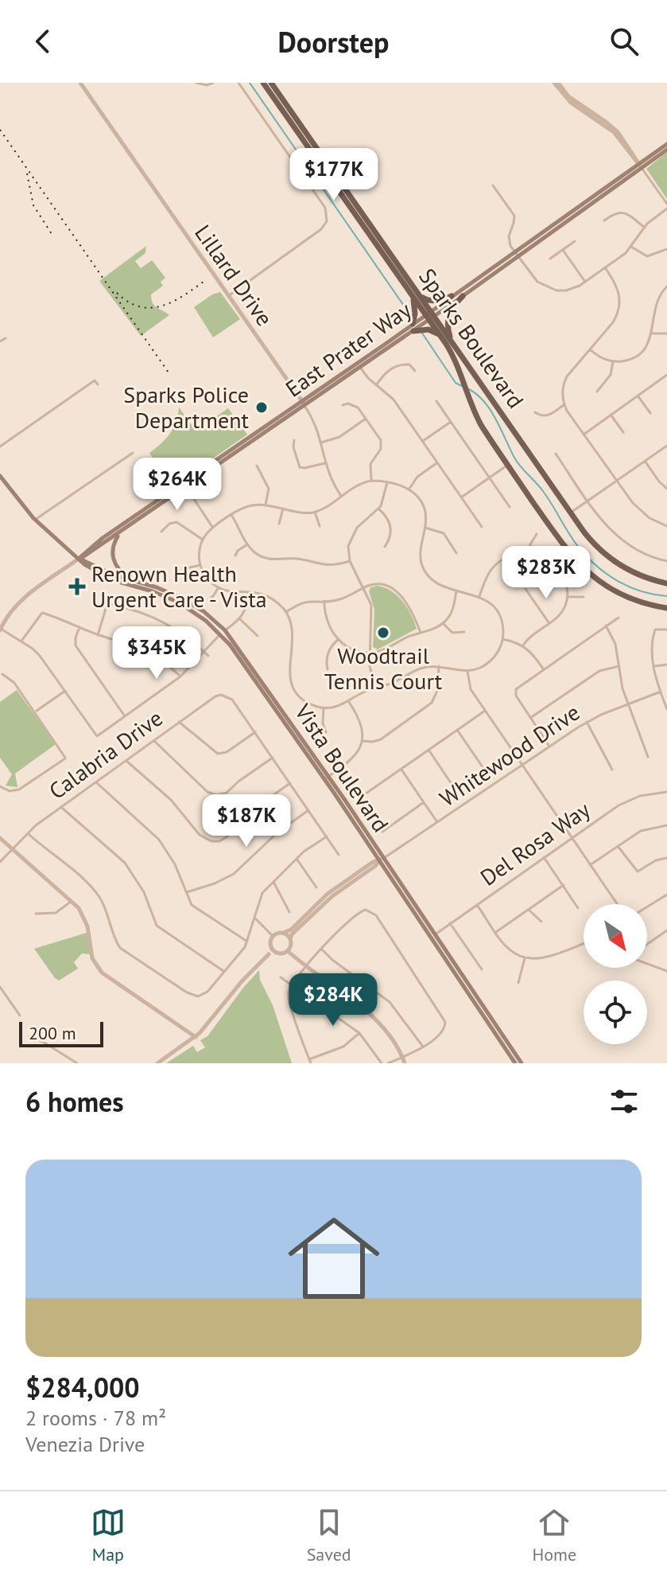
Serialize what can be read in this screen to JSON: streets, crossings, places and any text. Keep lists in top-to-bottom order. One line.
{"streets":{"main road":["Sparks Boulevard","East Prater Way","Vista Boulevard"],"street":["Lillard Drive","Calabria Drive","Whitewood Drive","Del Rosa Way"]},"crossings":[["Lillard Drive","East Prater Way"],["Sparks Boulevard","East Prater Way"],["East Prater Way","Vista Boulevard"],["Whitewood Drive","Vista Boulevard"],["Vista Boulevard","Del Rosa Way"]],"places":{"other":["Sparks Police Department","Woodtrail Tennis Court"],"health":["Renown Health Urgent Care - Vista"]},"scale_bar":"200 m","north":"bottom right","page":{"header":"Doorstep","price":["$177K","$264K","$283K","$345K","$187K","$284K"],"scale":"200 m","heading":"6 homes","list":[{"name":"$284,000","note":"2 rooms · 78 m² · Venezia Drive"}],"tabs":["Map","Saved","Home"]}}
